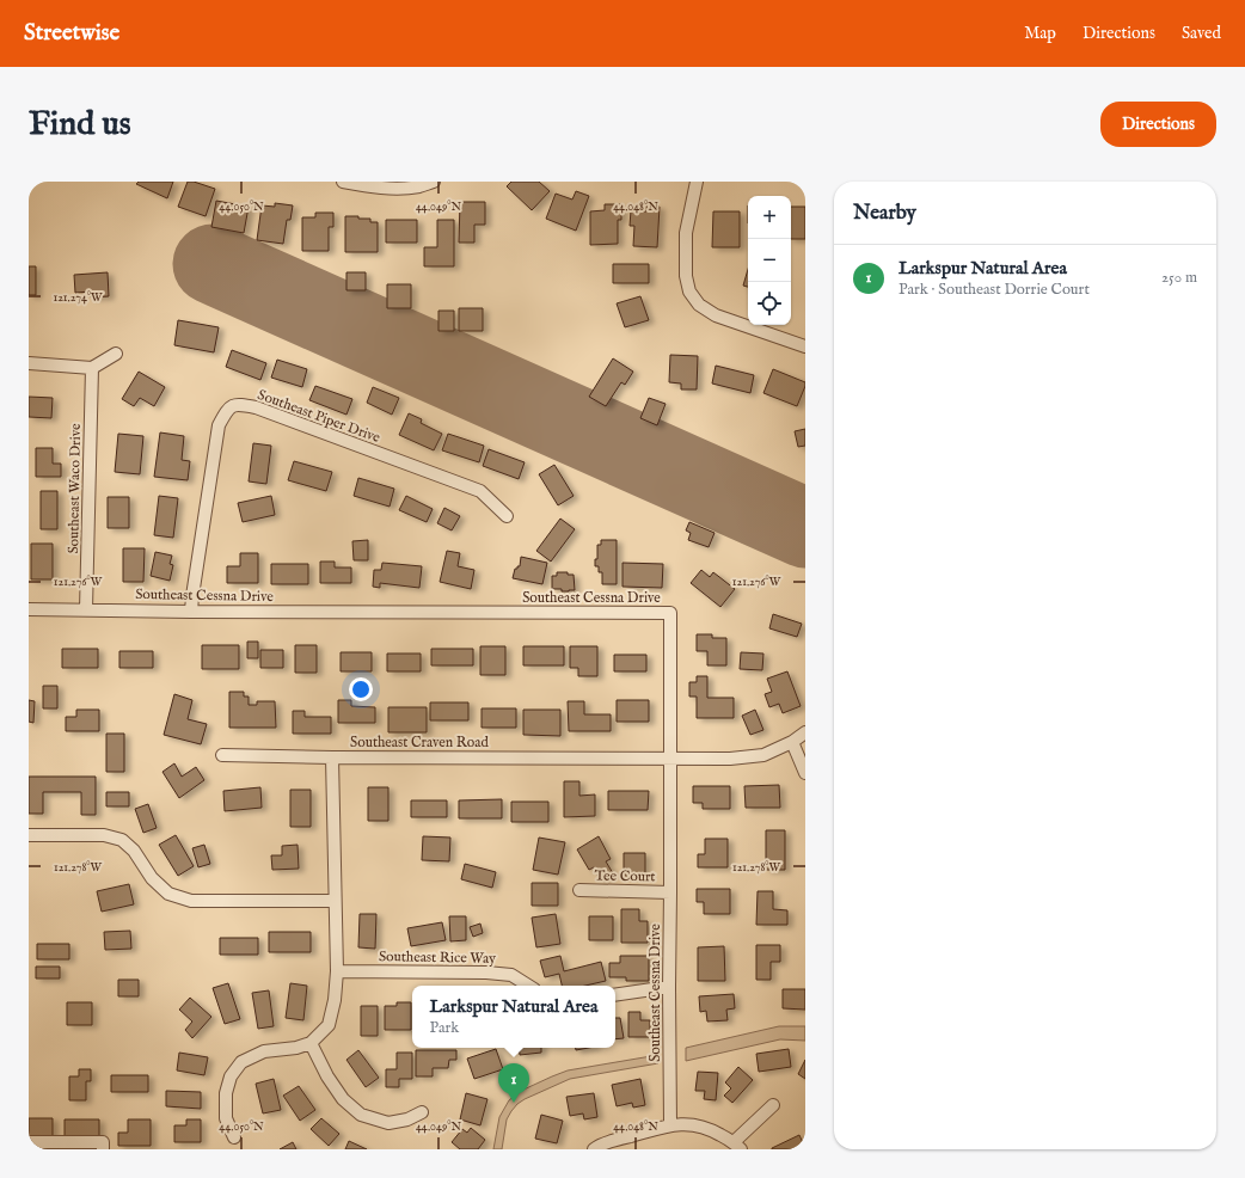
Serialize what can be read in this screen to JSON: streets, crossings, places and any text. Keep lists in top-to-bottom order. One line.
{"streets":{"street":["Southeast Piper Drive","Southeast Waco Drive","Southeast Cessna Drive","Southeast Craven Road","Tee Court","Southeast Rice Way"]},"crossings":[["Southeast Piper Drive","Southeast Cessna Drive"],["Southeast Waco Drive","Southeast Cessna Drive"],["Southeast Cessna Drive","Southeast Craven Road"],["Southeast Cessna Drive","Tee Court"],["Southeast Craven Road","Southeast Rice Way"]],"page":{"header":"Streetwise","nav":["Map","Directions","Saved"],"buttons":"Directions","title":"Find us","heading":"Nearby","map_buttons":["+","−"],"list":[{"mark":"1","name":"Larkspur Natural Area","note":"Park · Southeast Dorrie Court","value":"250 m"}],"popup":["Larkspur Natural Area","Park"],"pins":"1"},"coordinates":["44.050°N","44.049°N","44.048°N","121.274°W","121.276°W","121.278°W"]}
